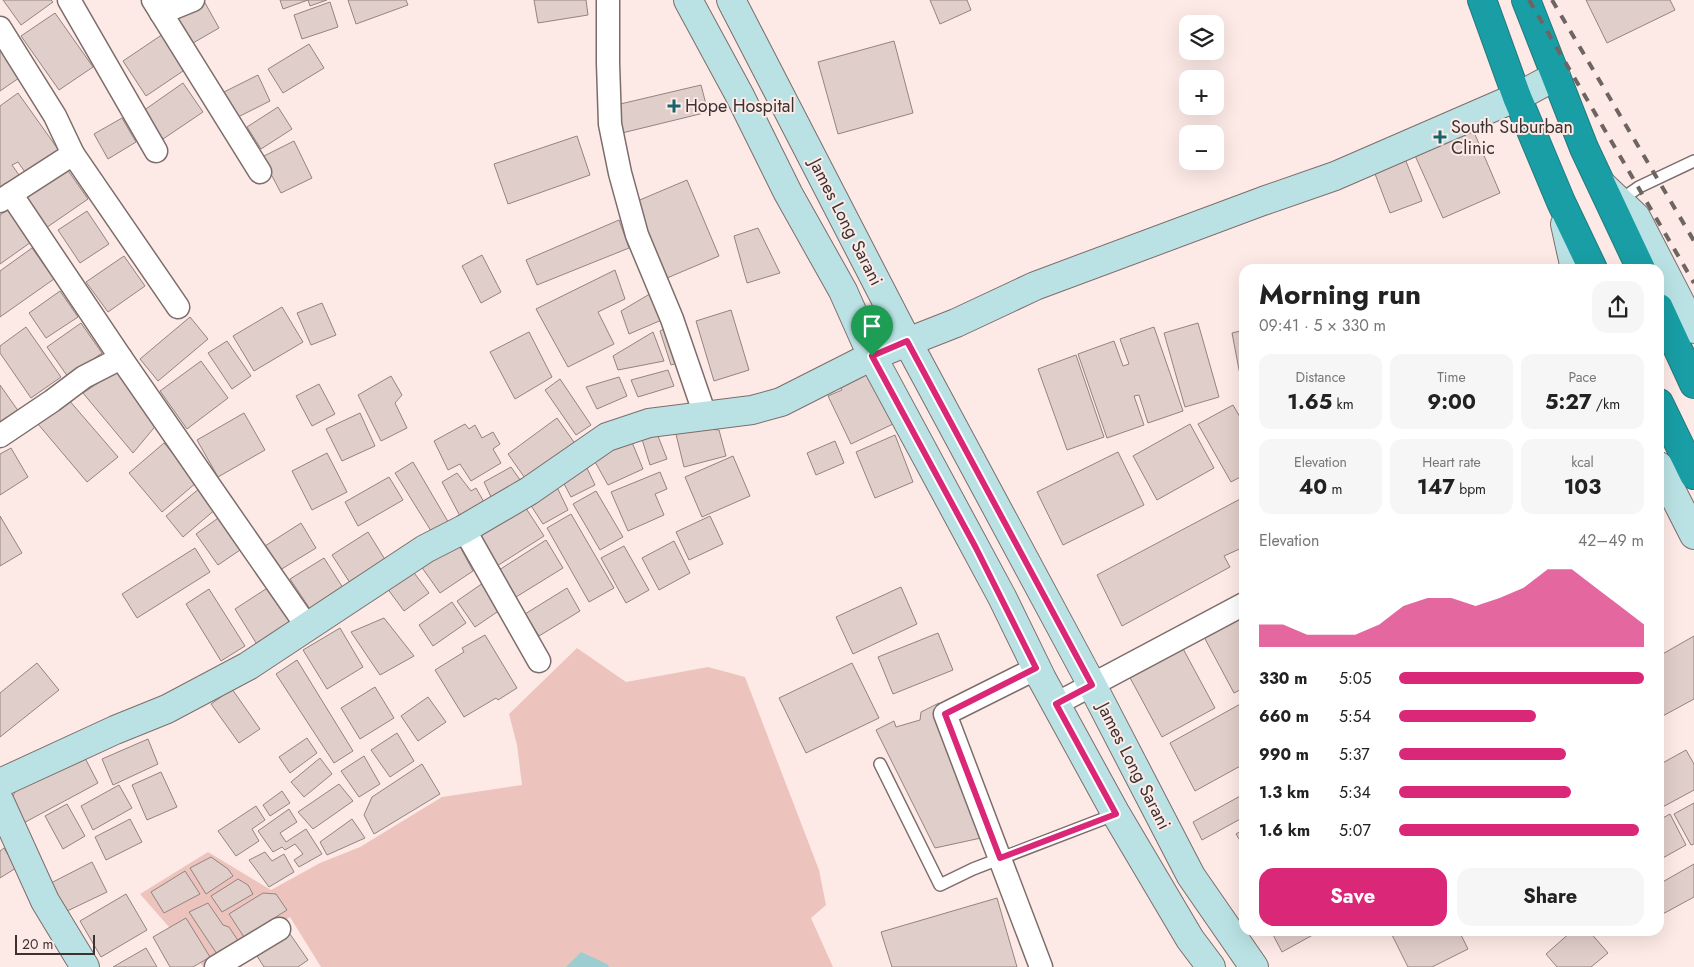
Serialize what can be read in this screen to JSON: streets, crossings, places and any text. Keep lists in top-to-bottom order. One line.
{"streets":{"main road":["James Long Sarani"]},"places":{"health":["Hope Hospital","South Suburban Clinic"]},"scale_bar":"20 m","page":{"map_buttons":["+","−"],"heading":["Morning run","09:41 · 5 × 330 m"],"stats":[["Distance","1.65 km"],["Time","9:00"],["Pace","5:27 /km"],["Elevation","40 m"],["Heart rate","147 bpm"],["kcal","103"]],"chart":["Elevation","42–49 m"],"list":[{"name":"330 m","note":"5:05"},{"name":"660 m","note":"5:54"},{"name":"990 m","note":"5:37"},{"name":"1.3 km","note":"5:34"},{"name":"1.6 km","note":"5:07"}],"buttons":["Save","Share"],"scale":"20 m"}}
